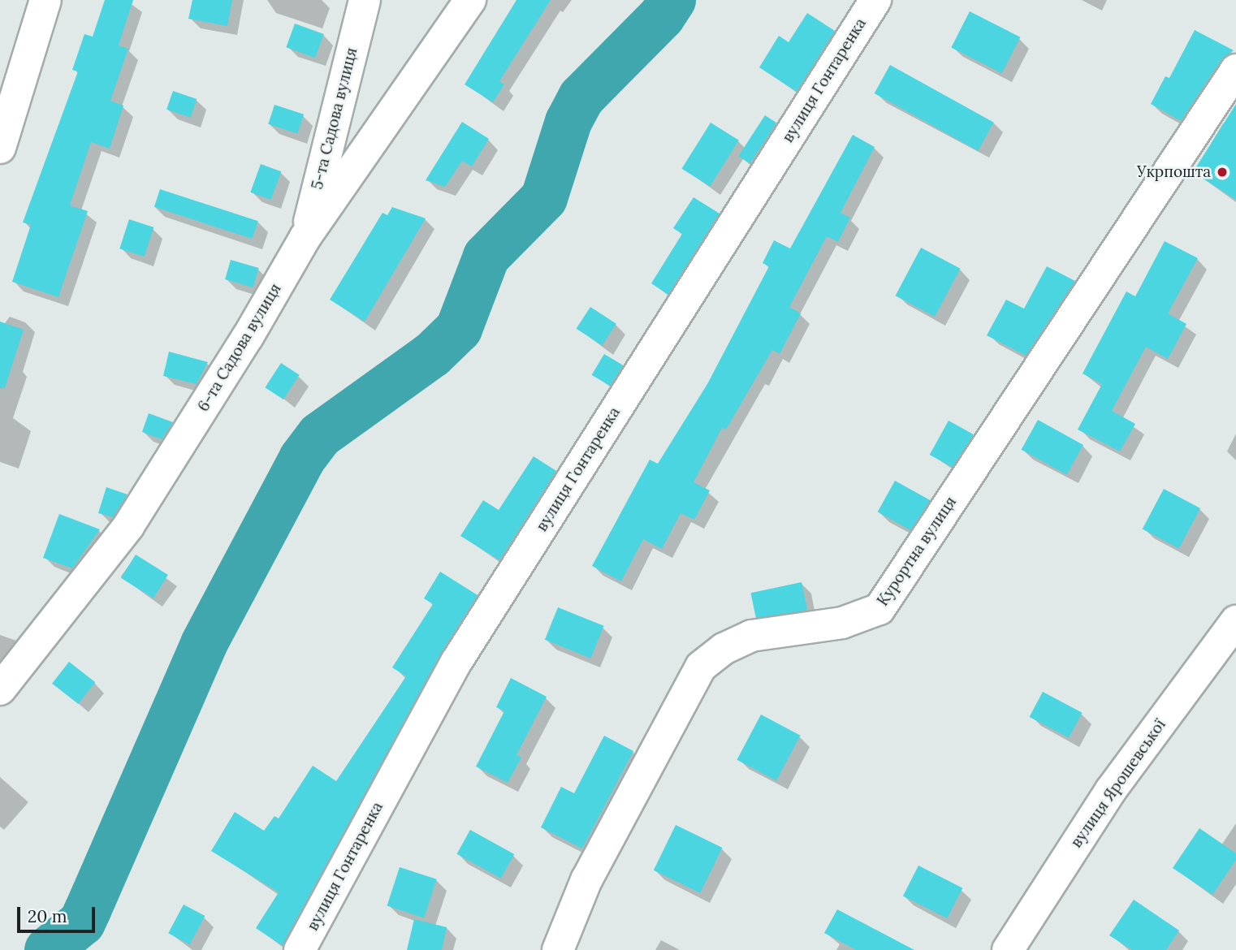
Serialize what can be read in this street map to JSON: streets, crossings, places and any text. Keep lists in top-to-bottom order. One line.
{"streets":{"street":["вулиця Гонтаренка","5-та Садова вулиця","6-та Садова вулиця","Курортна вулиця","вулиця Ярошевської"]},"crossings":[["5-та Садова вулиця","6-та Садова вулиця"]],"places":["Укрпошта"],"scale_bar":"20 m"}
